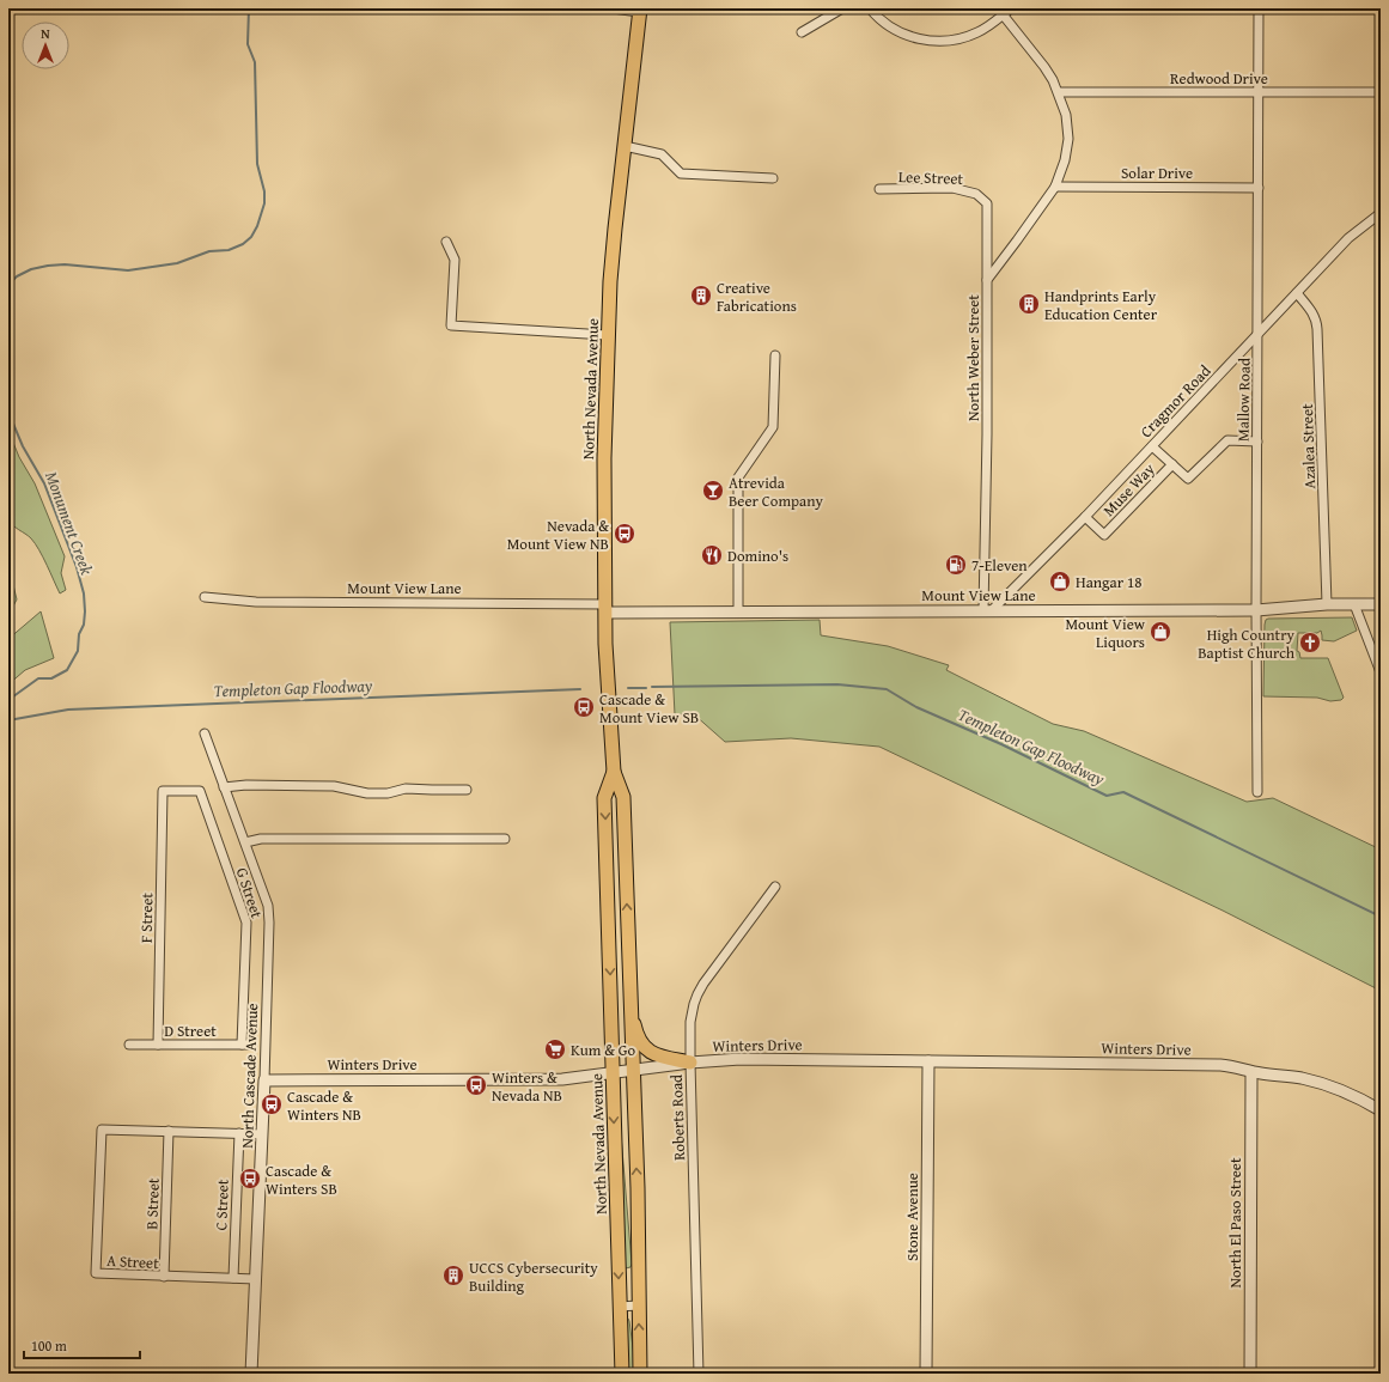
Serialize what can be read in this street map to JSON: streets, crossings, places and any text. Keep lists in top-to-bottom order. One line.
{"streets":{"main road":["North Nevada Avenue"],"street":["Redwood Drive","Solar Drive","Lee Street","North Weber Street","Mallow Road","Cragmor Road","Azalea Street","Muse Way","Mount View Lane","G Street","F Street","D Street","Winters Drive","North Cascade Avenue","Roberts Road","B Street","C Street","Stone Avenue","North El Paso Street","A Street"]},"crossings":[["Redwood Drive","North Weber Street"],["Redwood Drive","Mallow Road"],["Solar Drive","North Weber Street"],["Solar Drive","Mallow Road"],["Lee Street","North Weber Street"],["North Weber Street","Cragmor Road"],["North Weber Street","Mount View Lane"],["North Nevada Avenue","Mount View Lane"],["North Nevada Avenue","Winters Drive"],["Mallow Road","Cragmor Road"],["Mallow Road","Muse Way"],["Mallow Road","Mount View Lane"],["Cragmor Road","Azalea Street"],["Cragmor Road","Muse Way"],["Cragmor Road","Mount View Lane"],["Azalea Street","Mount View Lane"],["G Street","F Street"],["G Street","D Street"],["F Street","D Street"],["D Street","North Cascade Avenue"],["Winters Drive","North Cascade Avenue"],["Winters Drive","Roberts Road"],["Winters Drive","Stone Avenue"],["Winters Drive","North El Paso Street"],["North Cascade Avenue","A Street"],["B Street","A Street"],["C Street","A Street"]],"water":["Monument Creek","Templeton Gap Floodway"],"places":{"building":["Creative Fabrications","Handprints Early Education Center","UCCS Cybersecurity Building"],"bar":["Atrevida Beer Company"],"bus stop":["Nevada & Mount View NB","Cascade & Mount View SB","Winters & Nevada NB","Cascade & Winters NB","Cascade & Winters SB"],"restaurant":["Domino's"],"fuel station":["7-Eleven"],"shop":["Hangar 18","Mount View Liquors"],"church":["High Country Baptist Church"],"supermarket":["Kum & Go"]},"scale_bar":"100 m","north":"top"}
